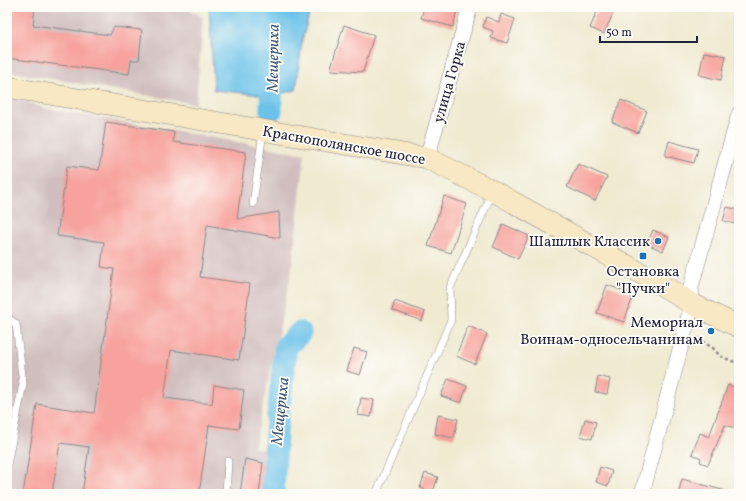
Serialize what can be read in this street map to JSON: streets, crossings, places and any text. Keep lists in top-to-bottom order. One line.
{"streets":{"main road":["Краснополянское шоссе"],"street":["улица Горка"]},"crossings":[["улица Горка","Краснополянское шоссе"]],"water":["Мещериха"],"places":{"other":["Шашлык Классик","Мемориал Воинам-односельчанинам"],"transit":["Остановка \"Пучки\""]},"scale_bar":"50 m"}
